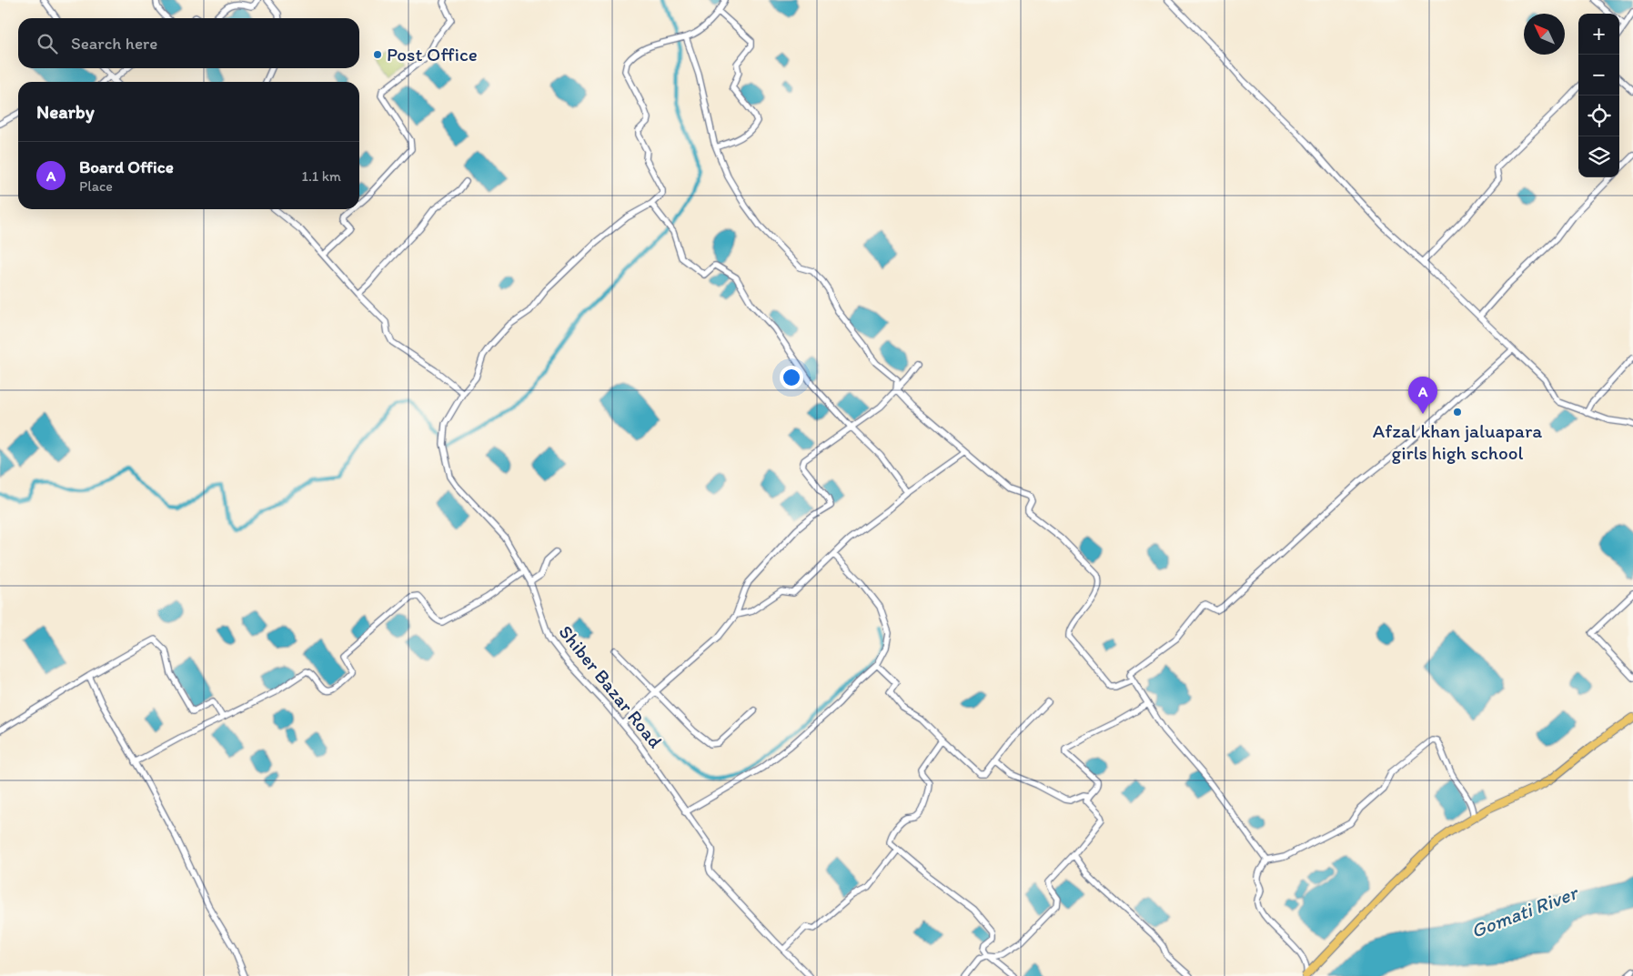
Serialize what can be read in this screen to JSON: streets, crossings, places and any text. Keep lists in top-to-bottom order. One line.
{"streets":{"street":["Shiber Bazar Road"]},"water":["Gomati River"],"places":["Post Office","Afzal khan jaluapara girls high school"],"north":"top left","page":{"map_buttons":["+","−"],"search":"Search here","heading":"Nearby","list":[{"mark":"A","name":"Board Office","note":"Place","value":"1.1 km"}],"pins":"A"}}
